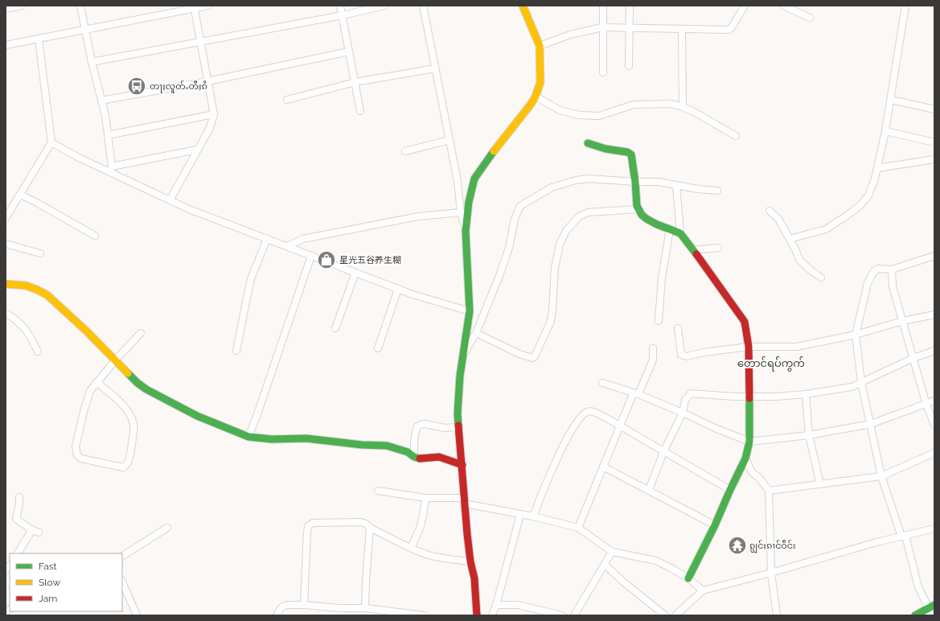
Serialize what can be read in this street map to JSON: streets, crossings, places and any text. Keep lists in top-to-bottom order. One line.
{"districts":["တောင်ရပ်ကွက်"],"places":{"bus stop":["တႃႈလူတ်ႉတီႈၵႆ"],"shop":["星光五谷养生糊"],"temple":["ၵျွင်းၵၢင်ဝဵင်း"]},"legend":["Fast","Slow","Jam"]}
